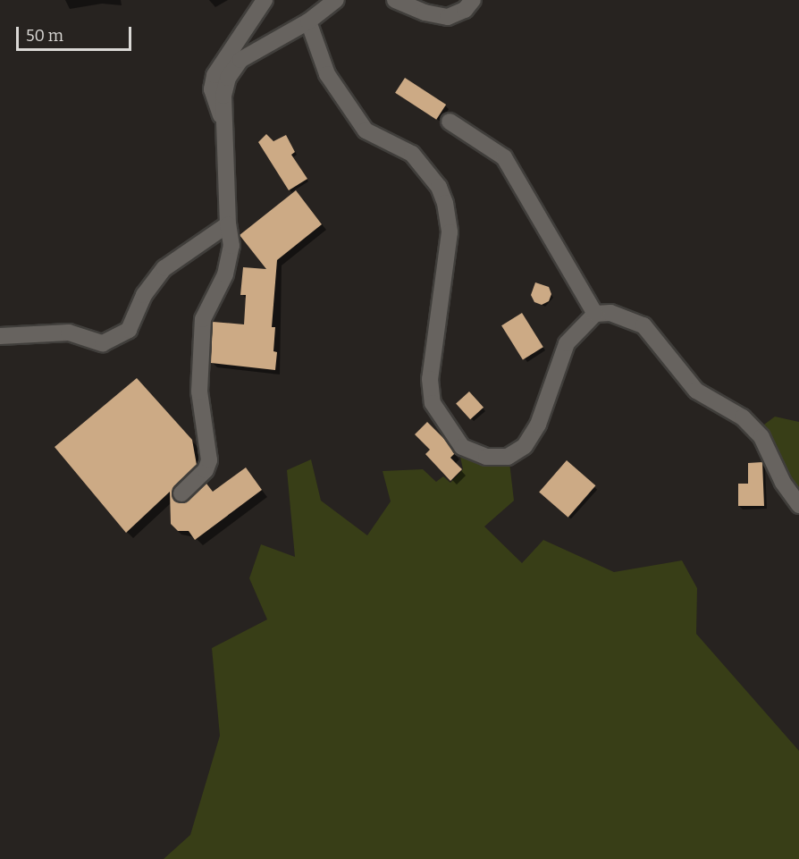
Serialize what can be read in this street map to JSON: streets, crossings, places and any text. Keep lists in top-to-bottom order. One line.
{"scale_bar":"50 m"}
